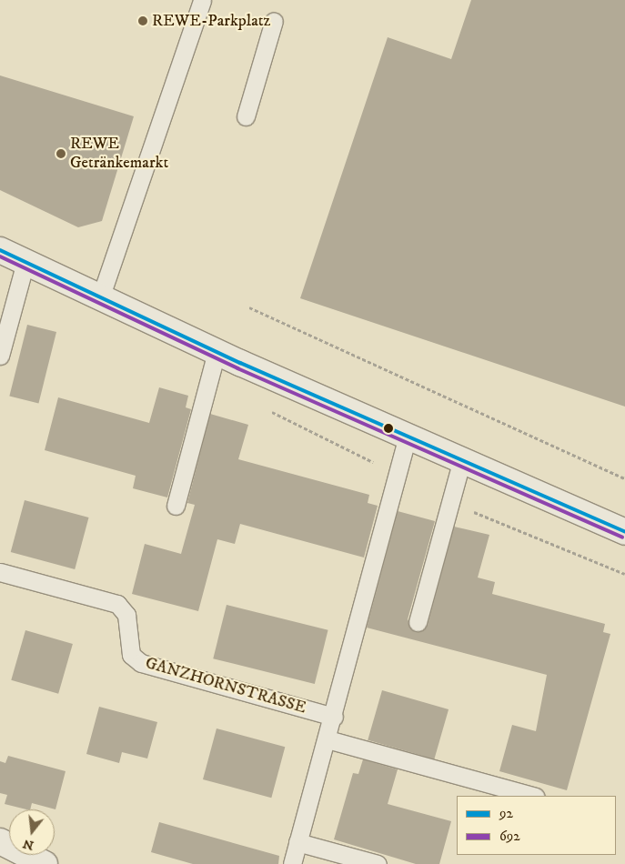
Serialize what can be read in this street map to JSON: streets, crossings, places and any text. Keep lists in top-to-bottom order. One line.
{"streets":{"lane":["GANZHORNSTRASSE"]},"places":["REWE-Parkplatz","REWE Getränkemarkt"],"lines":["transit line 92","transit line 692"],"legend":["92","692"],"north":"bottom"}
